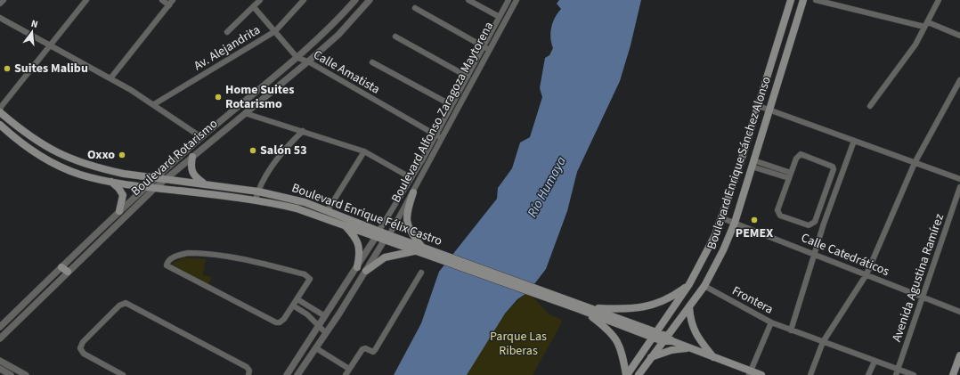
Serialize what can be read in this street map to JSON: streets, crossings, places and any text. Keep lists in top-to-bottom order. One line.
{"streets":{"main road":["Boulevard Enrique Sánchez Alonso","Boulevard Enrique Félix Castro"],"street":["Av. Alejandrita","Calle Amatista","Boulevard Alfonso Zaragoza Maytorena","Boulevard Rotarismo","Calle Catedráticos","Avenida Agustina Ramírez","Frontera"]},"crossings":[["Av. Alejandrita","Calle Amatista"],["Calle Amatista","Boulevard Alfonso Zaragoza Maytorena"],["Calle Amatista","Boulevard Rotarismo"],["Boulevard Alfonso Zaragoza Maytorena","Boulevard Enrique Félix Castro"],["Boulevard Rotarismo","Boulevard Enrique Félix Castro"],["Boulevard Enrique Sánchez Alonso","Boulevard Enrique Félix Castro"],["Boulevard Enrique Sánchez Alonso","Calle Catedráticos"],["Boulevard Enrique Sánchez Alonso","Frontera"],["Calle Catedráticos","Avenida Agustina Ramírez"],["Avenida Agustina Ramírez","Frontera"]],"water":["Río Humaya"],"parks":["Parque Las Riberas"],"places":["Suites Malibu","Home Suites Rotarismo","Salón 53","Oxxo","PEMEX"],"north":"top"}
